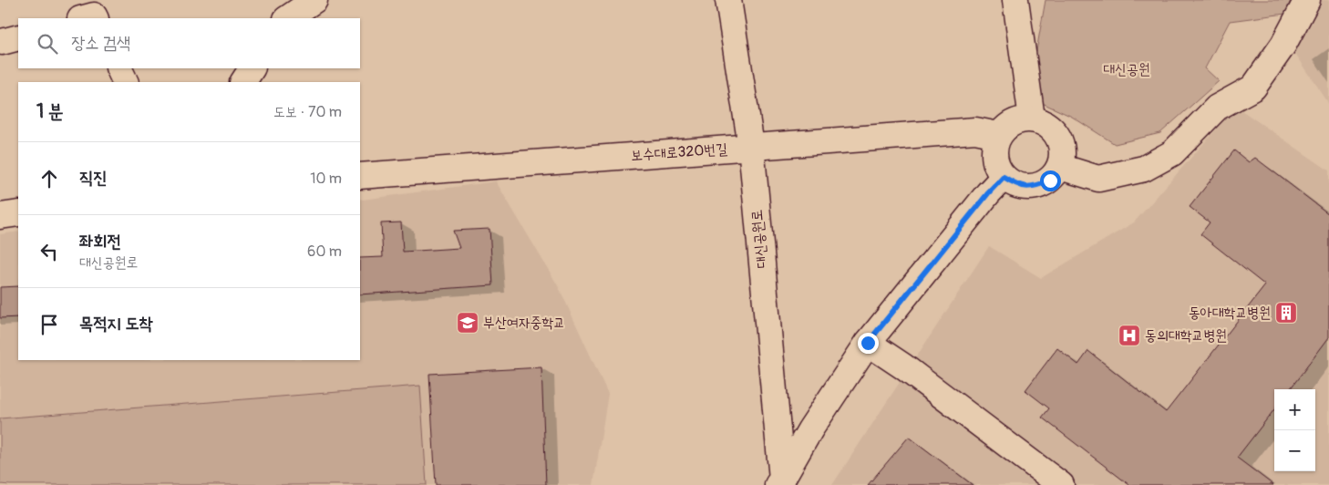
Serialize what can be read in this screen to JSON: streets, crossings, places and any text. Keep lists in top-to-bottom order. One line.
{"streets":{"street":["보수대로320번길","대신공원로"]},"crossings":[["보수대로320번길","대신공원로"]],"parks":["대신공원"],"places":{"building":["동아대학교병원"],"school or university":["부산여자중학교"],"hospital":["동의대학교병원"]},"page":{"search":"장소 검색","heading":["1 분","도보 · 70 m"],"list":[["직진","10 m"],["좌회전","대신공원로","60 m"],"목적지 도착"],"map_buttons":["+","−"]}}
